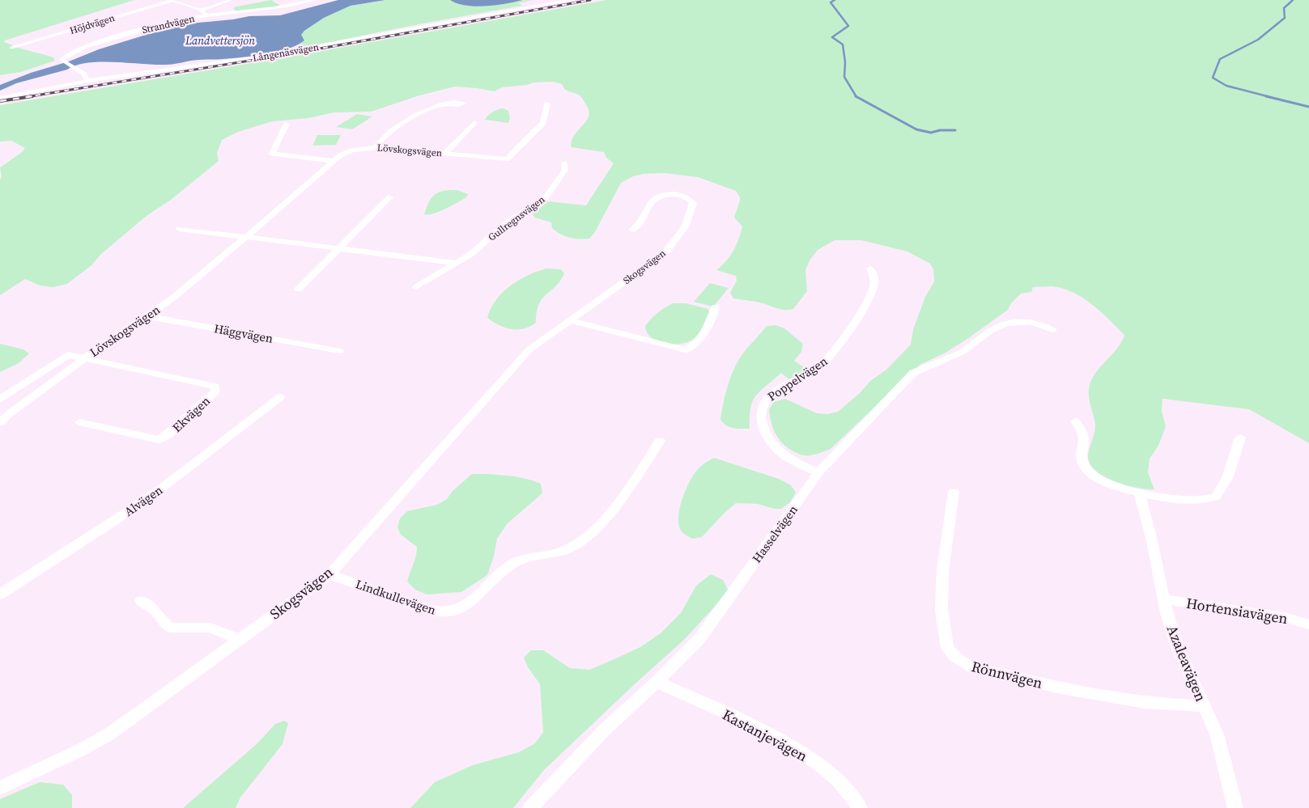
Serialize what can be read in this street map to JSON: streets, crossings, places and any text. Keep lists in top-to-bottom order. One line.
{"streets":{"street":["Höjdvägen","Strandvägen","Långenäsvägen","Lövskogsvägen","Gullregnsvägen","Skogsvägen","Häggvägen","Poppelvägen","Ekvägen","Alvägen","Hasselvägen","Lindkullevägen","Hortensiavägen","Azaleavägen","Rönnvägen","Kastanjevägen"]},"crossings":[["Strandvägen","Långenäsvägen"],["Lövskogsvägen","Häggvägen"],["Lövskogsvägen","Ekvägen"],["Skogsvägen","Lindkullevägen"],["Poppelvägen","Hasselvägen"],["Hasselvägen","Kastanjevägen"],["Hortensiavägen","Azaleavägen"],["Azaleavägen","Rönnvägen"]],"water":["Landvettersjön"]}
